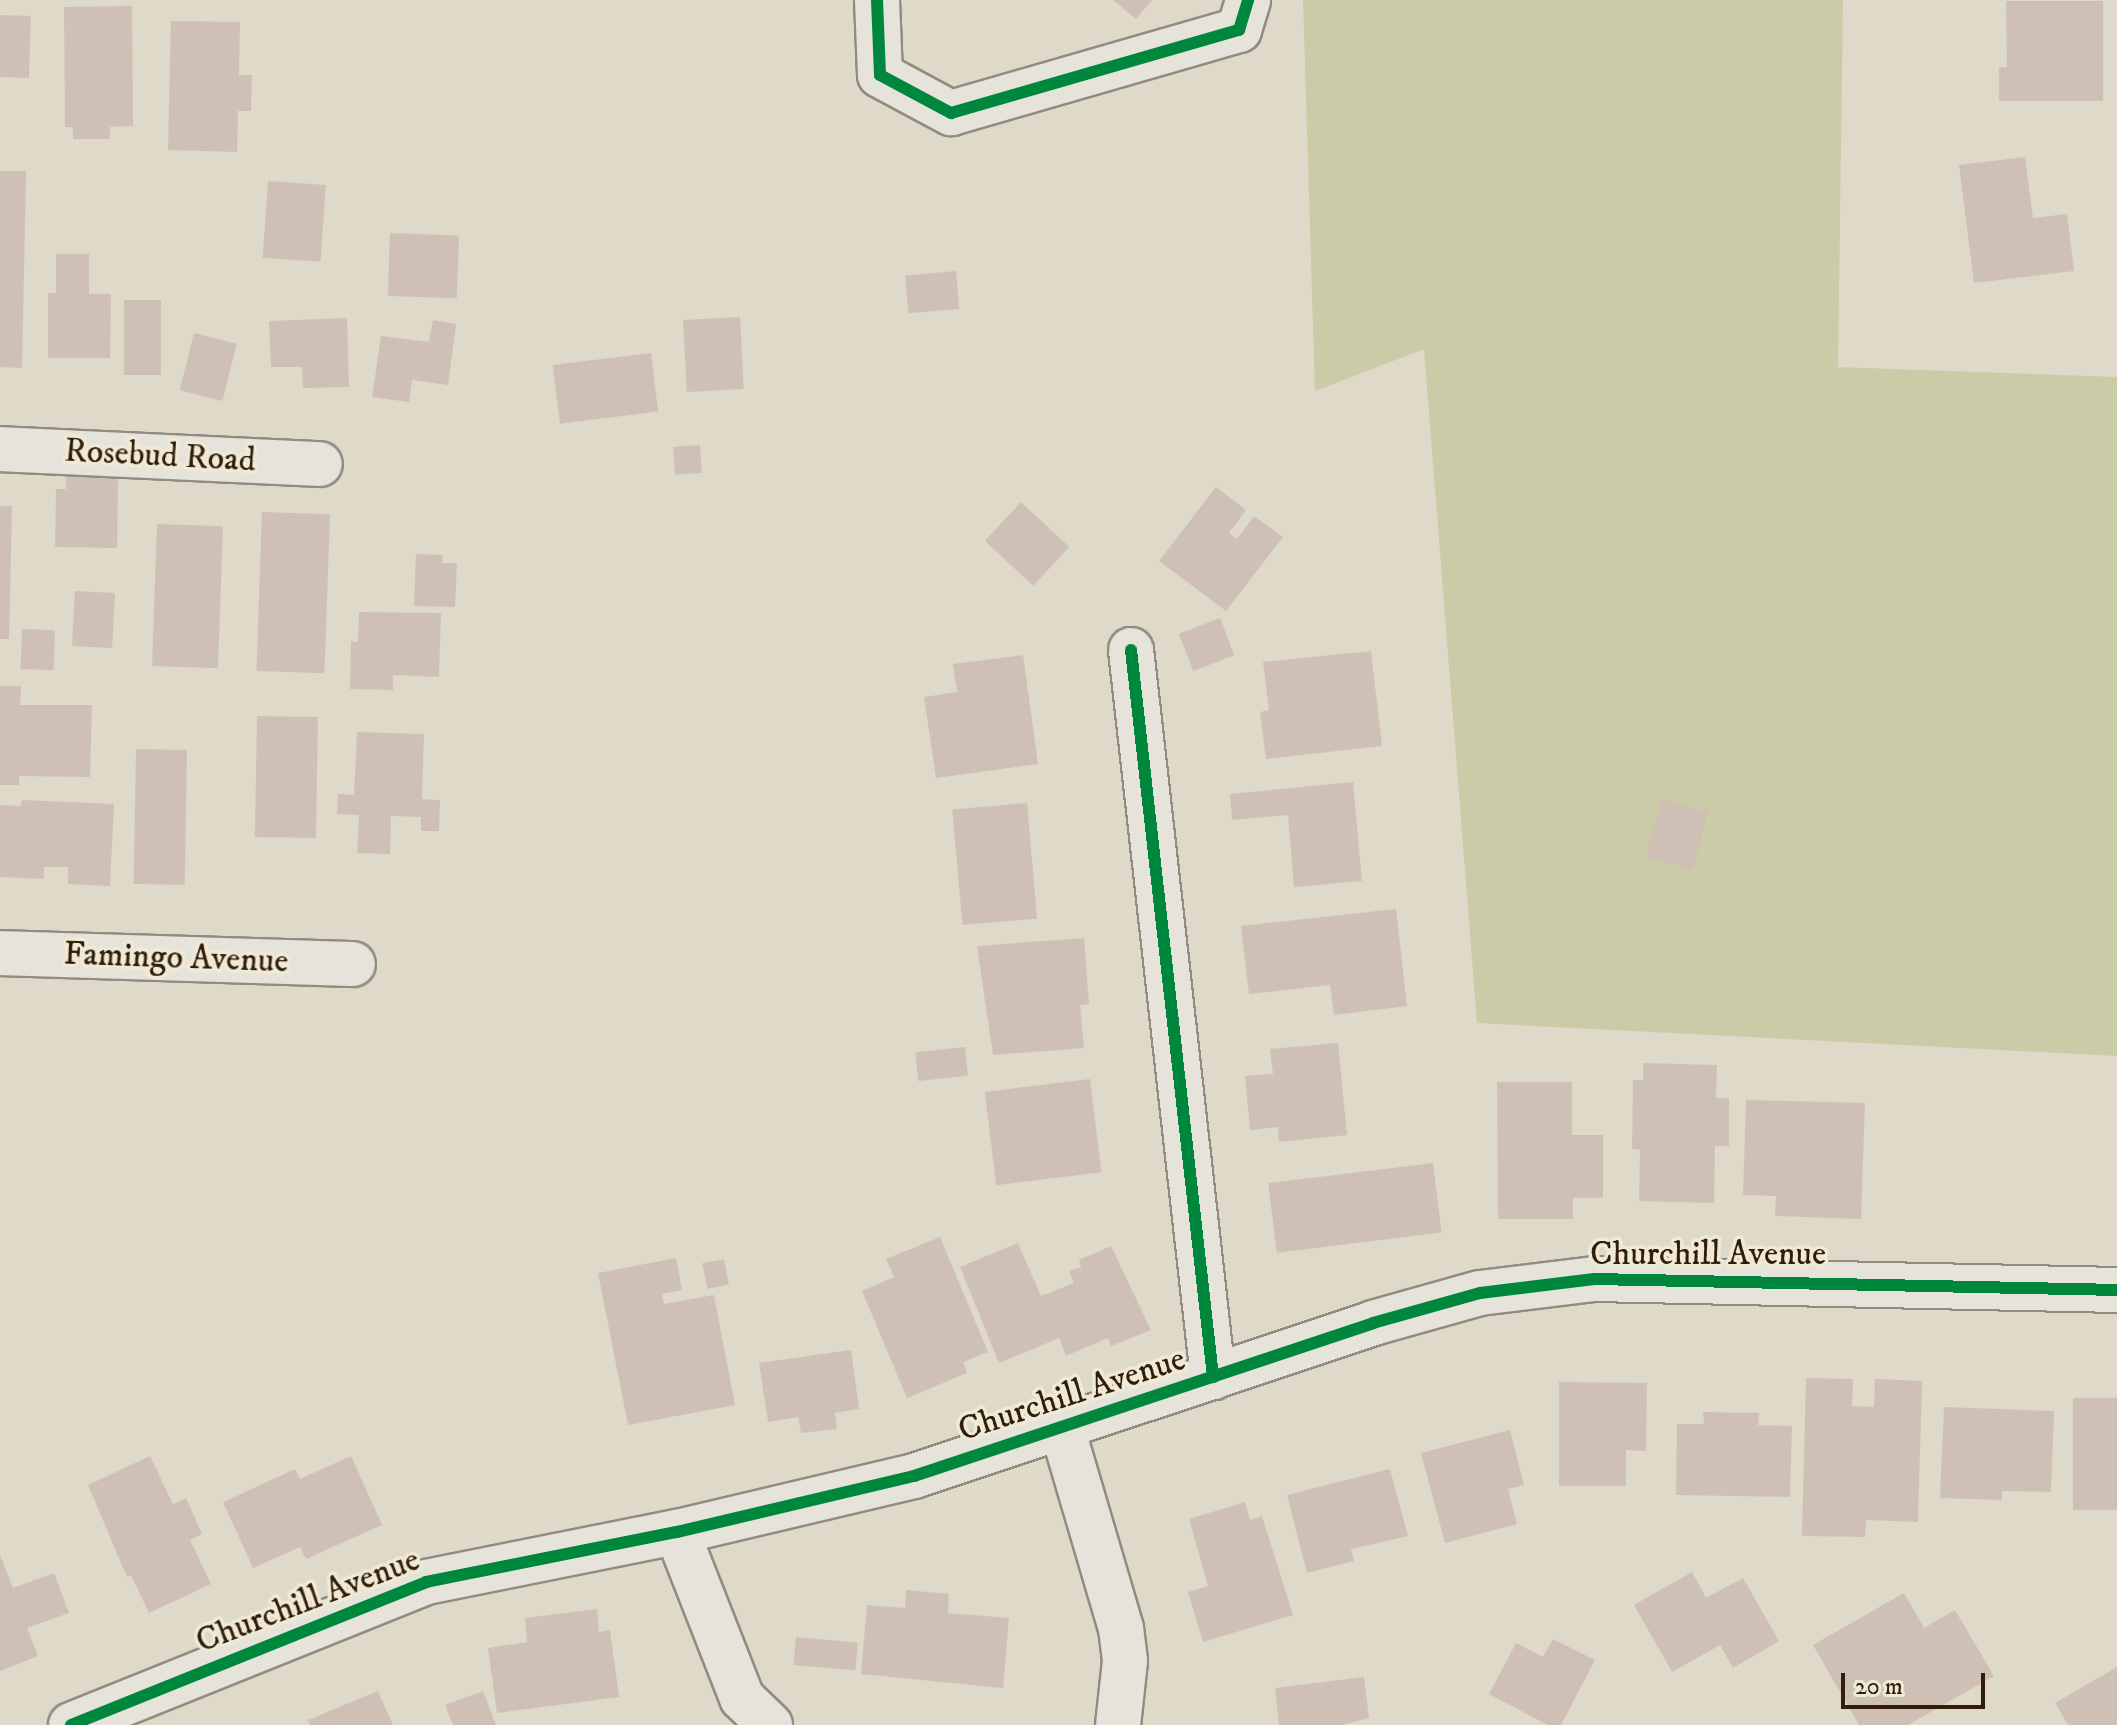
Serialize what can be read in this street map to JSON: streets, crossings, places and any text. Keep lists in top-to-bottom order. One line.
{"streets":{"street":["Rosebud Road","Famingo Avenue","Churchill Avenue"]},"scale_bar":"20 m"}
